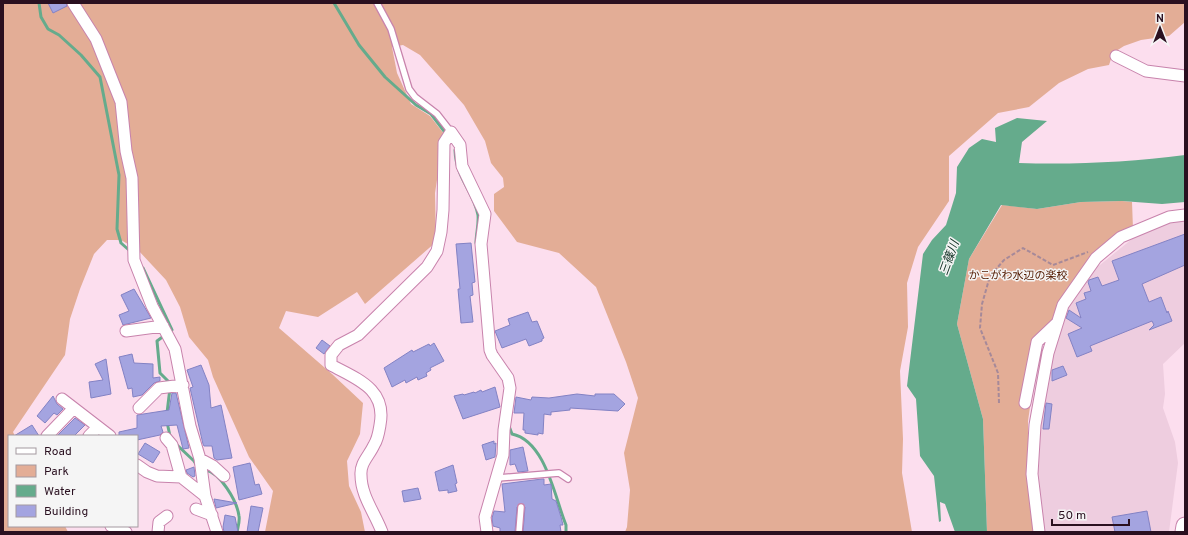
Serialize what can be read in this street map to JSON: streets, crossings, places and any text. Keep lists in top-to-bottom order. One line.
{"water":["三篠川"],"parks":["かこがわ水辺の楽校"],"legend":["Road","Park","Water","Building"],"scale_bar":"50 m","north":"top"}
